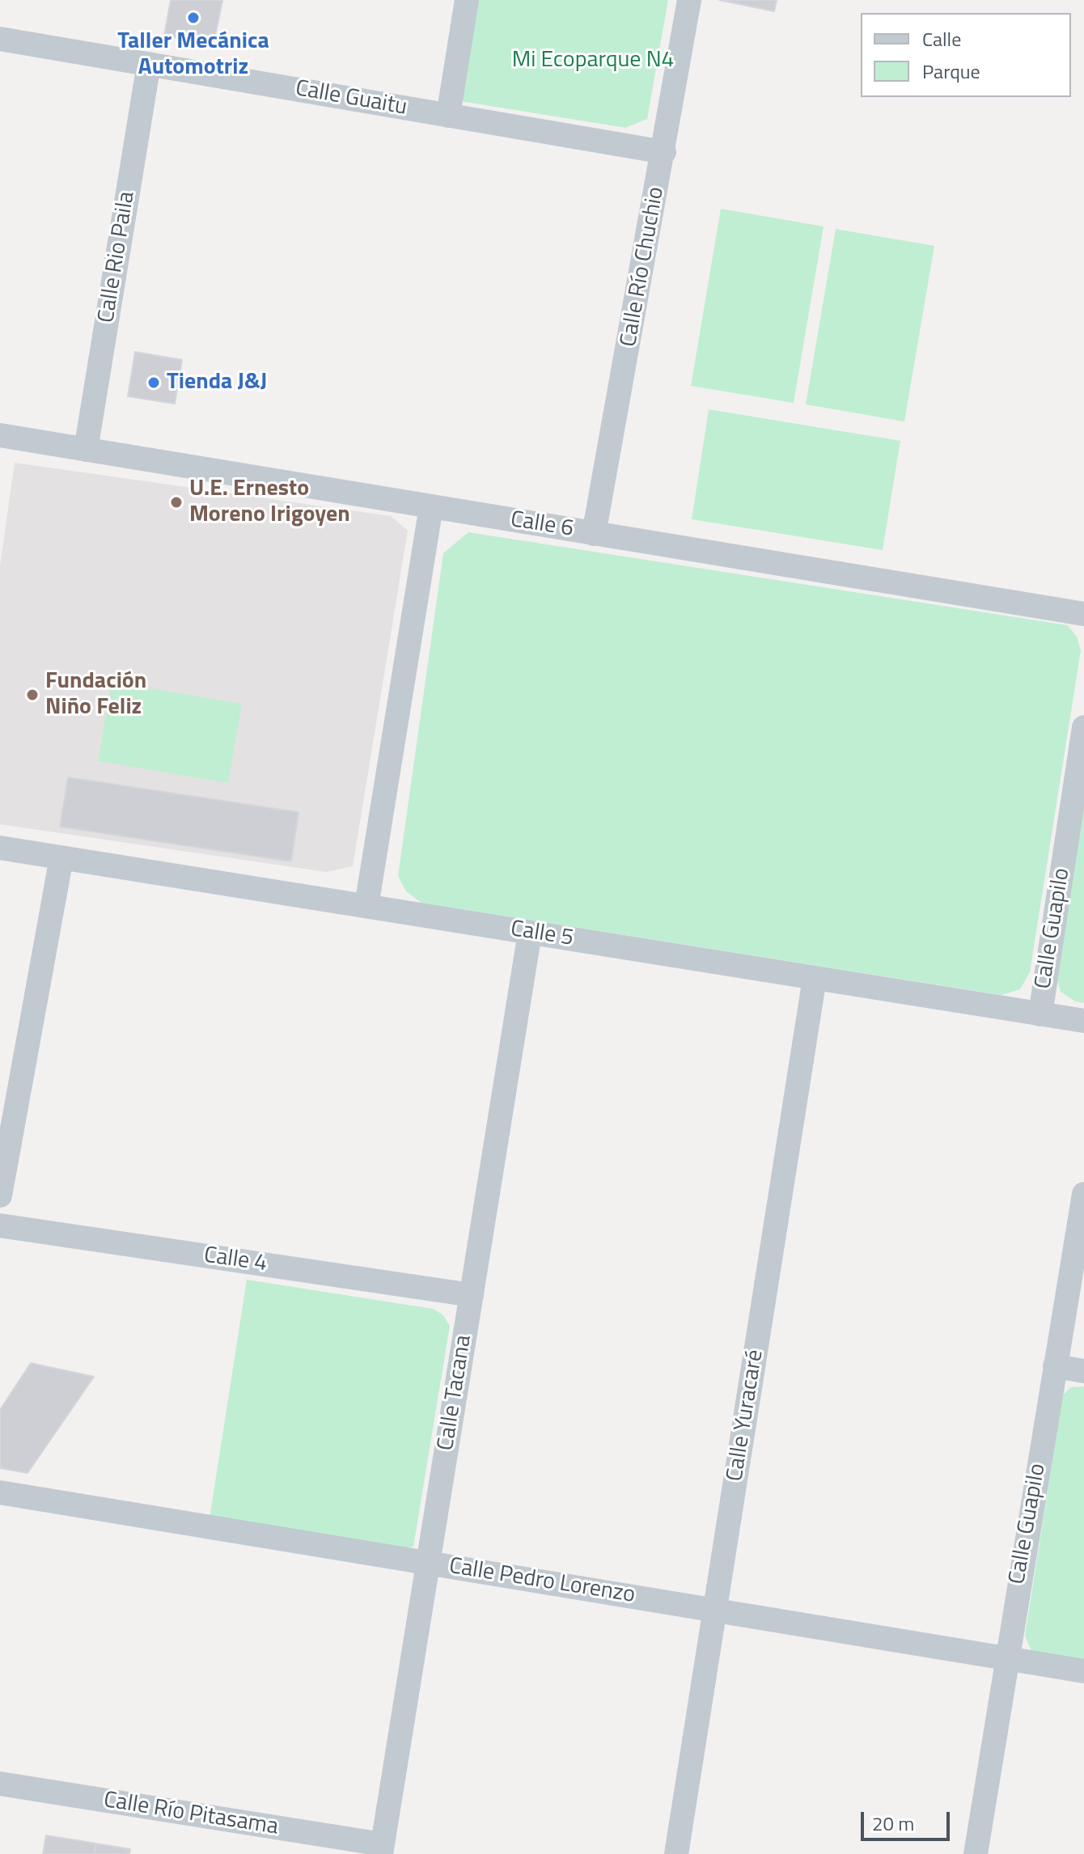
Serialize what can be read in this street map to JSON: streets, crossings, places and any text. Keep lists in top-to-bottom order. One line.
{"streets":{"street":["Calle Guaitu","Calle Rio Paila","Calle Río Chuchio","Calle 6","Calle Guapilo","Calle 5","Calle 4","Calle Tacana","Calle Yuracaré","Calle Pedro Lorenzo","Calle Río Pitasama"]},"crossings":[["Calle Guaitu","Calle Rio Paila"],["Calle Guaitu","Calle Río Chuchio"],["Calle Rio Paila","Calle 6"],["Calle Río Chuchio","Calle 6"],["Calle Guapilo","Calle 5"],["Calle Guapilo","Calle Pedro Lorenzo"],["Calle 5","Calle Tacana"],["Calle 5","Calle Yuracaré"],["Calle 4","Calle Tacana"],["Calle Tacana","Calle Pedro Lorenzo"],["Calle Tacana","Calle Río Pitasama"],["Calle Yuracaré","Calle Pedro Lorenzo"]],"parks":["Mi Ecoparque N4"],"places":["Taller Mecánica Automotriz","Tienda J&J","U.E. Ernesto Moreno Irigoyen","Fundación Niño Feliz"],"legend":["Calle","Parque"],"scale_bar":"20 m"}
